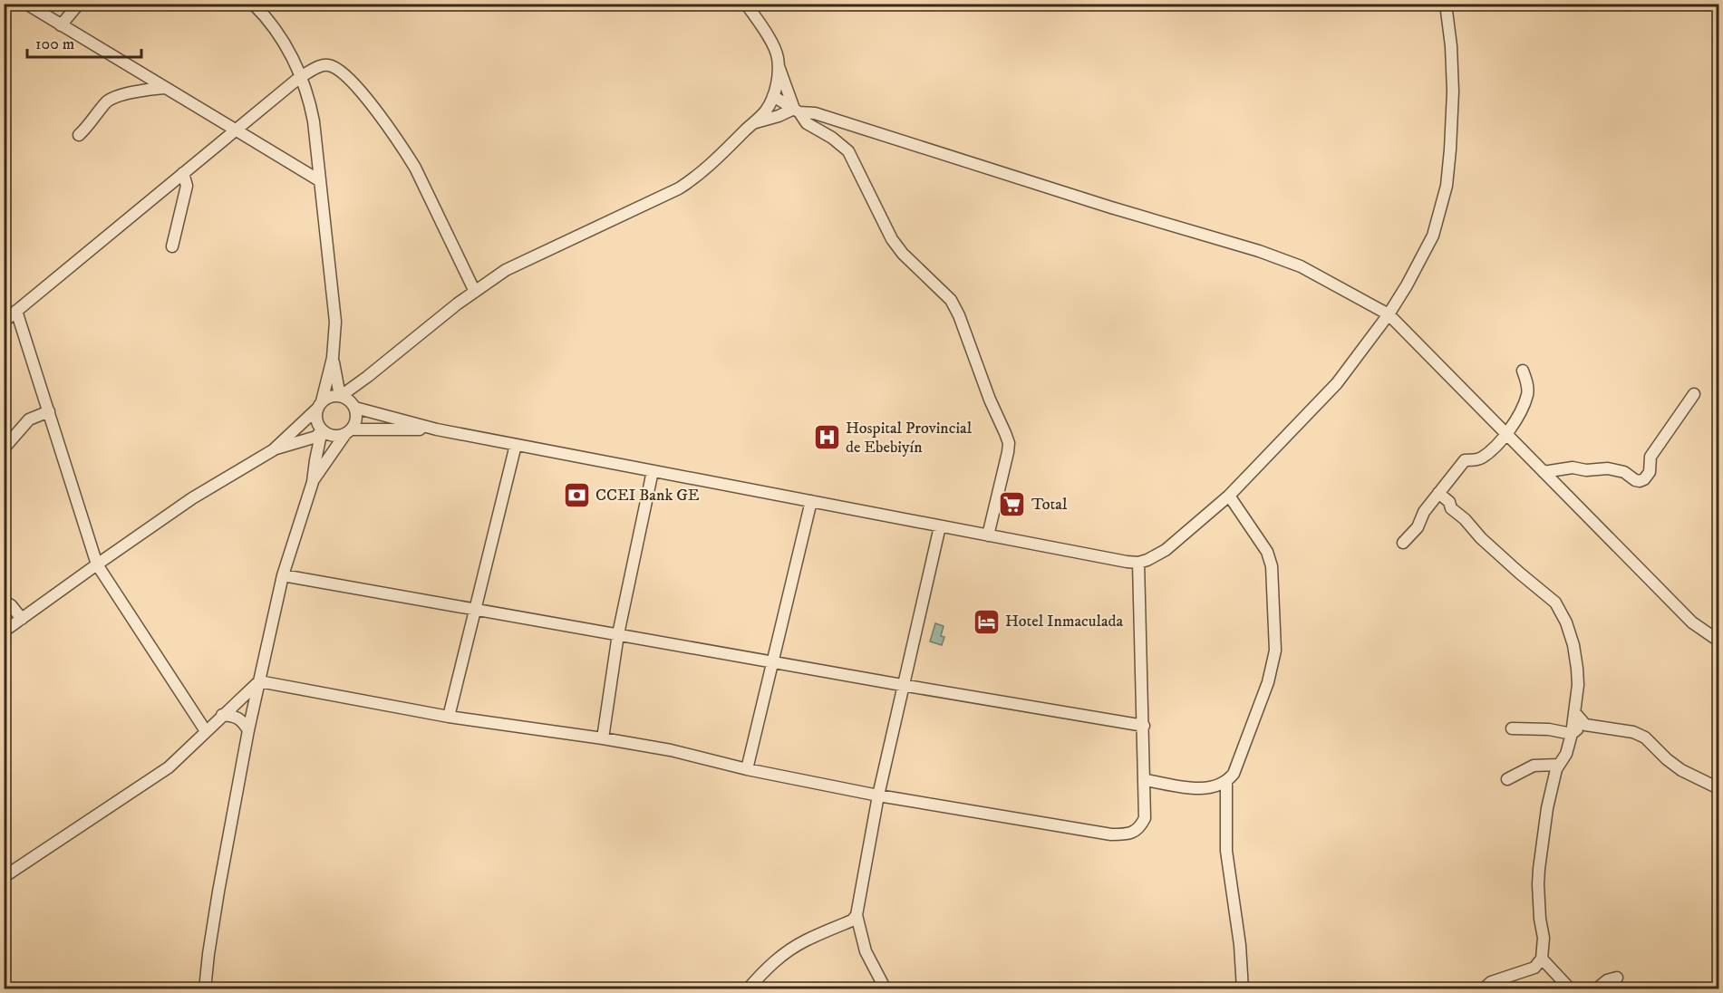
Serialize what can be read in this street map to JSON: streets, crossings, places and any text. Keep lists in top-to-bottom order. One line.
{"places":{"hospital":["Hospital Provincial de Ebebiyín"],"bank":["CCEI Bank GE"],"supermarket":["Total"],"hotel":["Hotel Inmaculada"]},"scale_bar":"100 m"}
